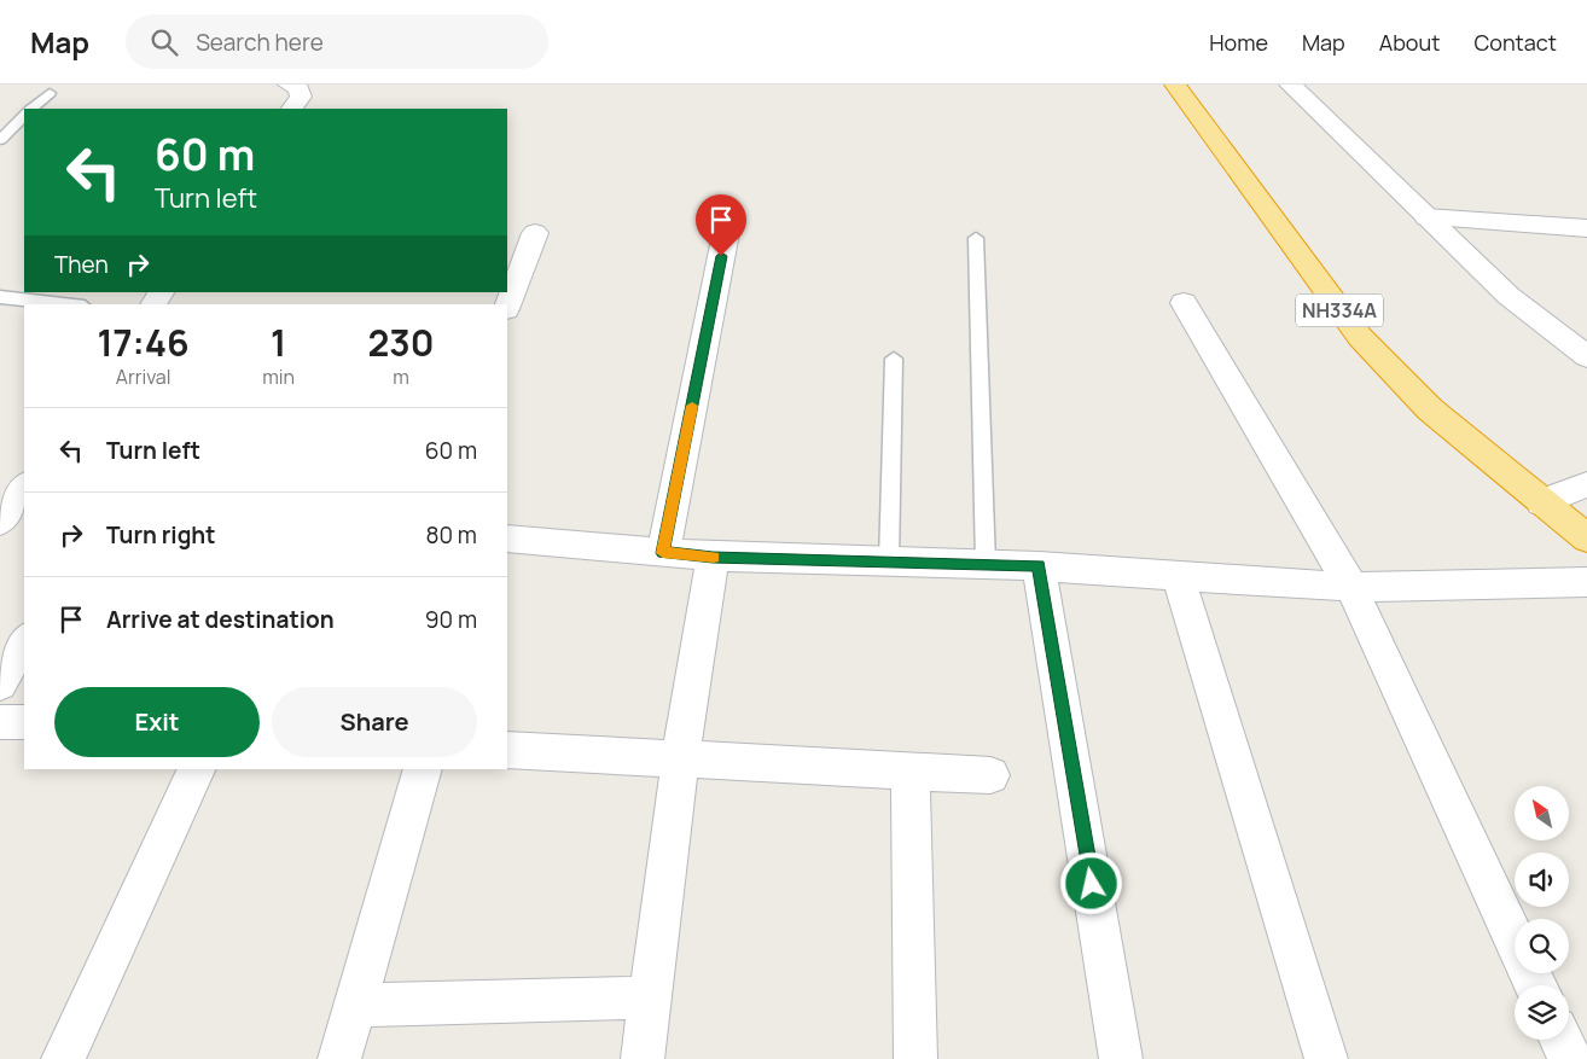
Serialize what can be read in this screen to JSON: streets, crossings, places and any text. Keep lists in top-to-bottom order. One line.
{"streets":{"highway":["NH334A"]},"north":"top left","page":{"header":"Map","search":"Search here","nav":["Home","Map","About","Contact"],"turn":["60 m","Turn left"],"then":"Then","eta":["17:46","Arrival","1","min","230","m"],"list":[{"name":"Turn left","value":"60 m"},{"name":"Turn right","value":"80 m"},{"name":"Arrive at destination","value":"90 m"}],"buttons":["Exit","Share"]}}
